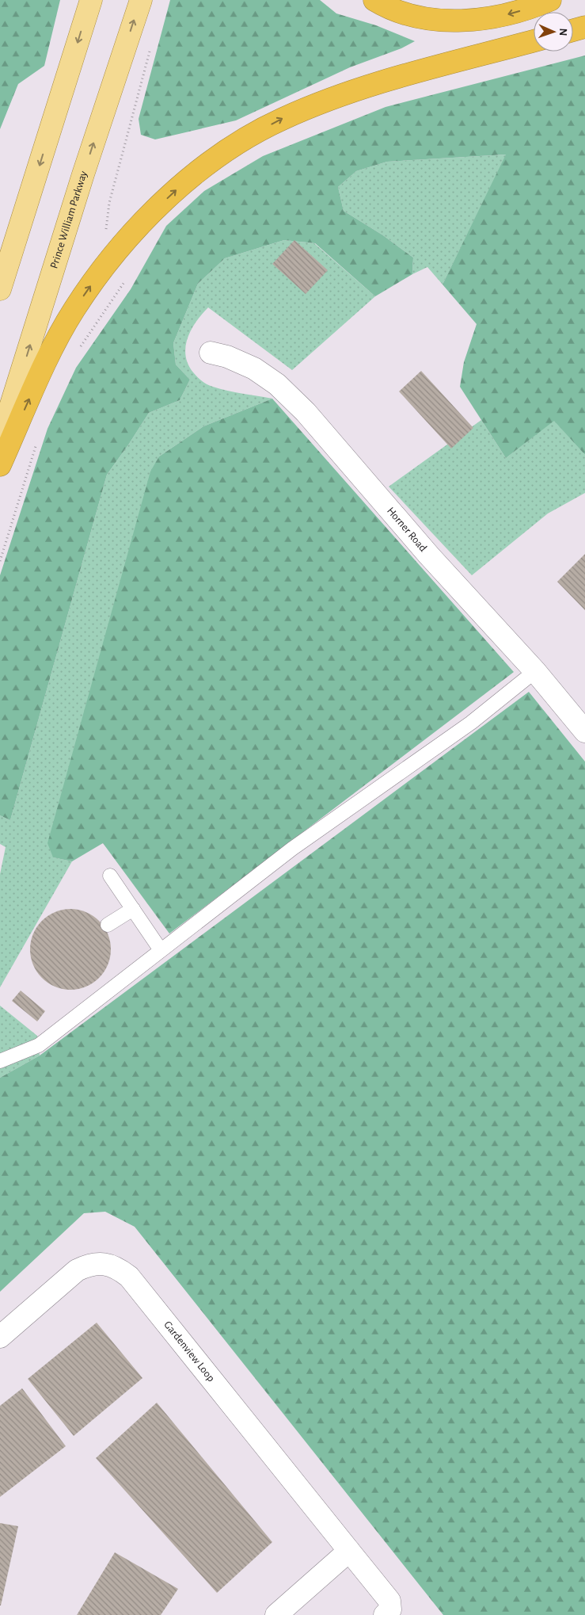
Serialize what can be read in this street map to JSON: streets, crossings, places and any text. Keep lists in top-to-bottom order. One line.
{"streets":{"main road":["Prince William Parkway"],"street":["Horner Road","Gardenview Loop"]},"north":"right"}
